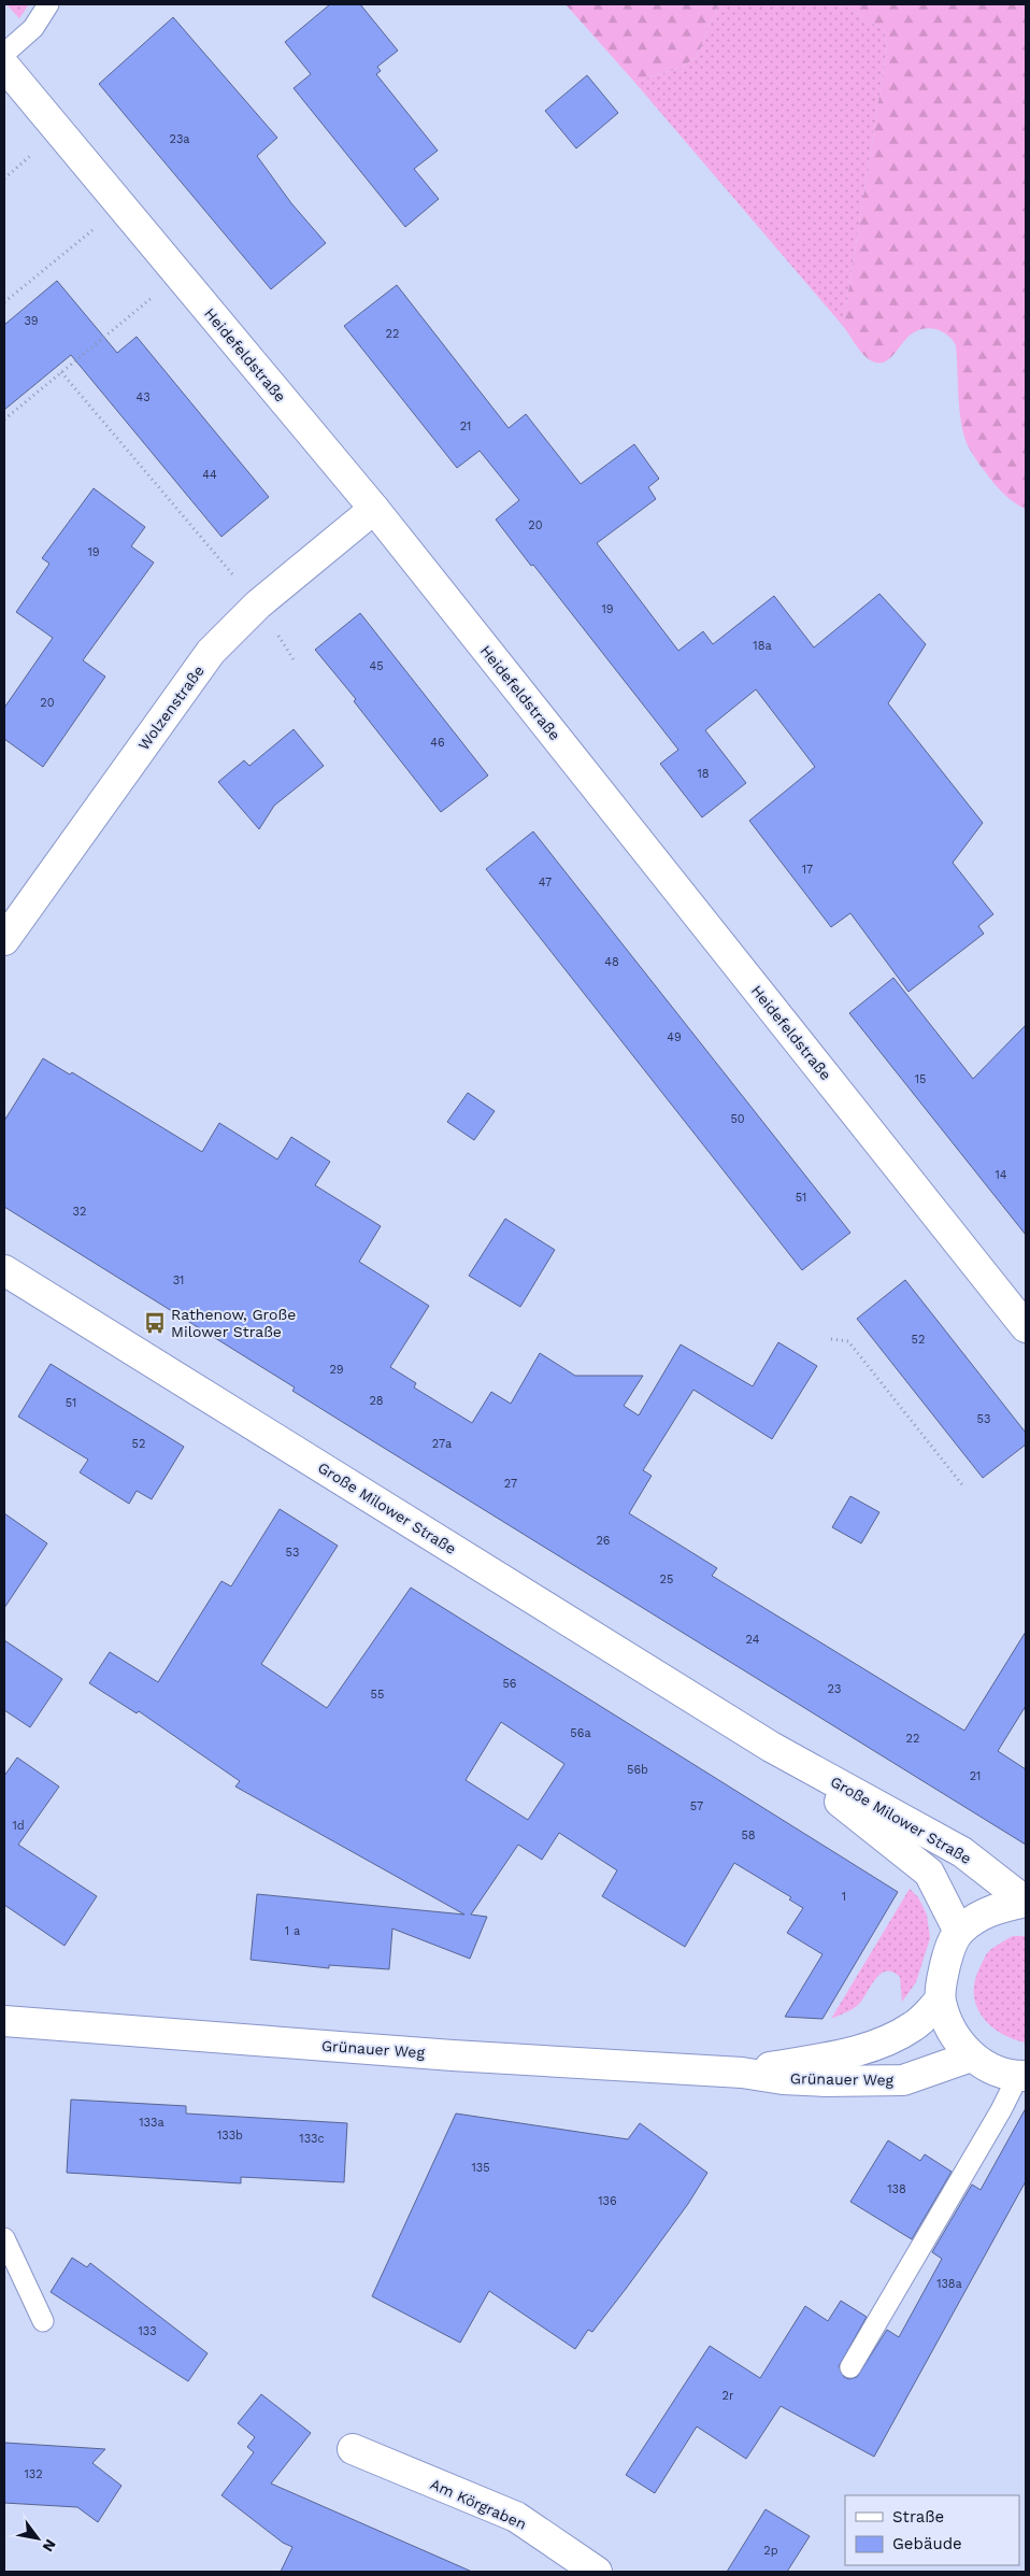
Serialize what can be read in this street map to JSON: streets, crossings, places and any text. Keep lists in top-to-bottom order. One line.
{"streets":{"main road":["Heidefeldstraße","Wolzenstraße","Große Milower Straße","Grünauer Weg","Am Körgraben"]},"crossings":[["Heidefeldstraße","Wolzenstraße"],["Große Milower Straße","Grünauer Weg"]],"places":{"bus stop":["Rathenow, Große Milower Straße"]},"house_numbers":["23a","39","22","43","21","44","20","19","19","18a","45","20","46","18","17","47","48","49","15","50","14","51","32","31","52","29","28","51","53","52","27a","27","26","53","25","24","56","23","55","56a","22","56b","21","57","1d","58","1","1 a","133a","133b","133c","135","138","136","138a","133","2r","132","2p"],"legend":["Straße","Gebäude"],"north":"bottom right"}
